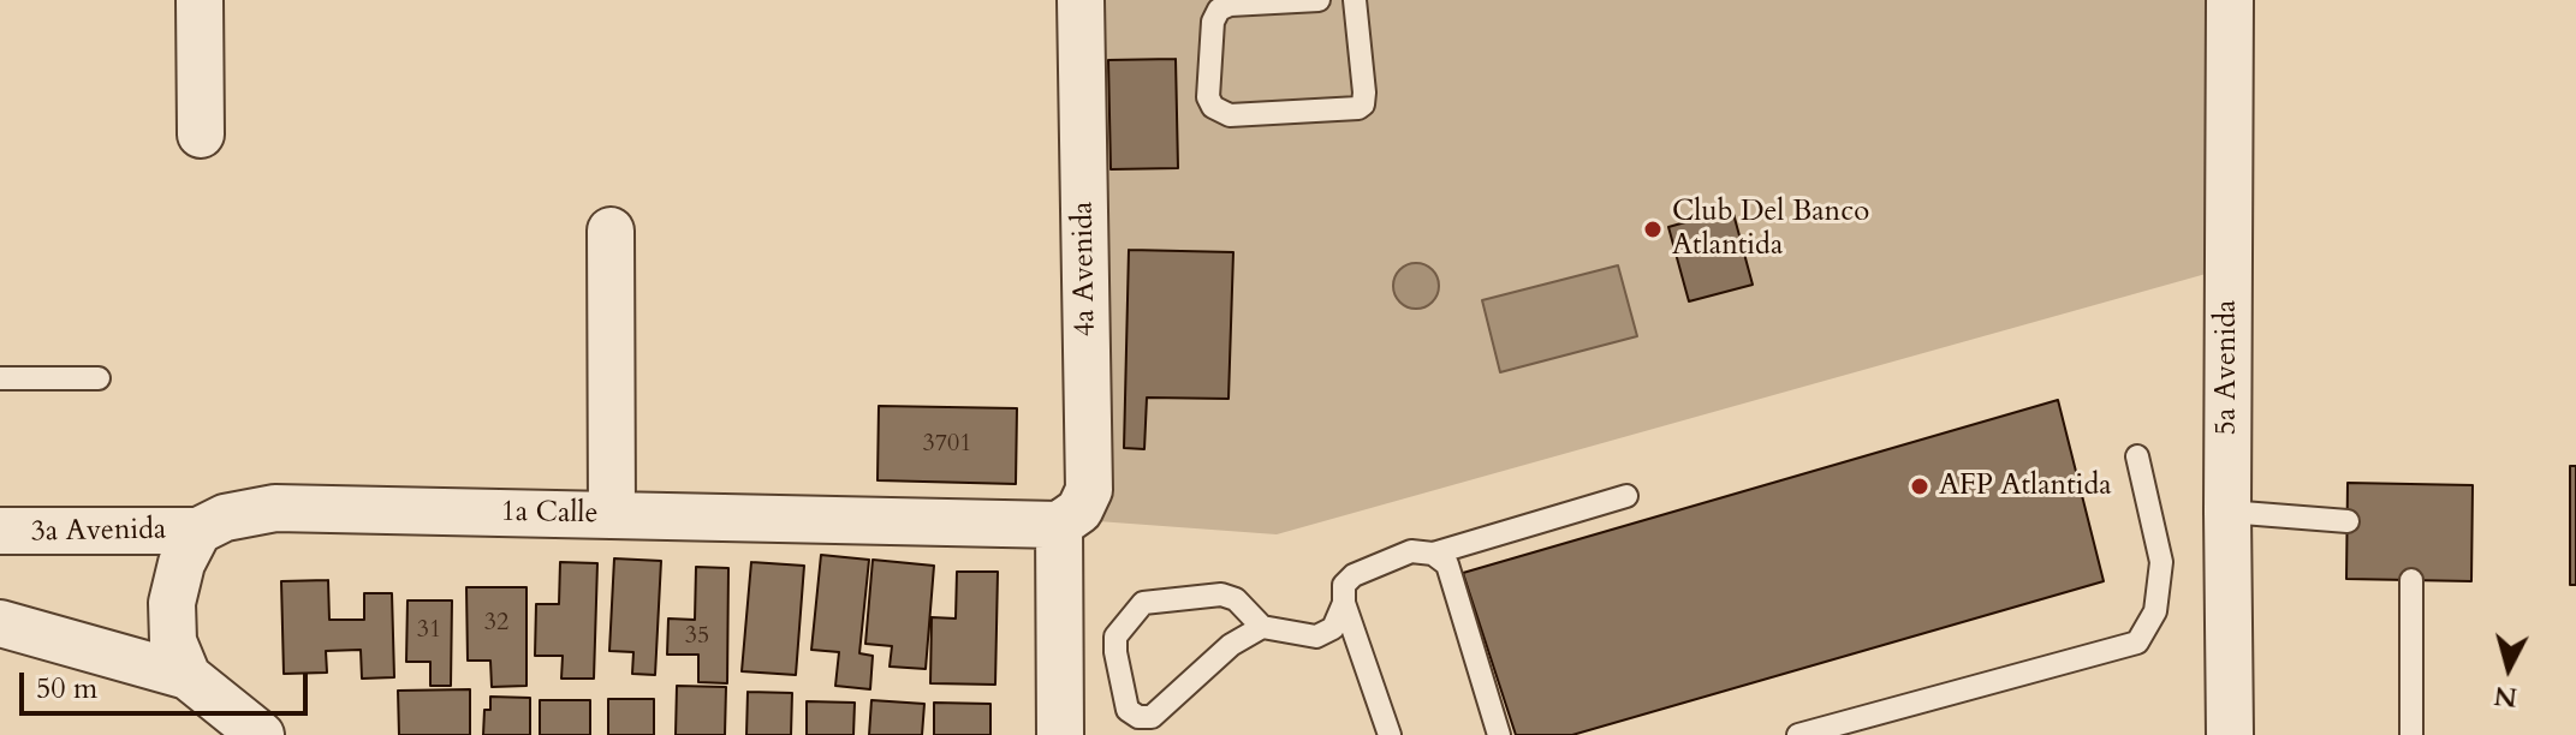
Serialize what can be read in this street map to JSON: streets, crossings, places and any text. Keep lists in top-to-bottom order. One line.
{"streets":{"street":["4a Avenida","5a Avenida","1a Calle","3a Avenida"]},"crossings":[["4a Avenida","1a Calle"],["1a Calle","3a Avenida"]],"places":["Club Del Banco Atlantida","AFP Atlantida"],"house_numbers":["3701","32","31","35"],"scale_bar":"50 m","north":"bottom"}
